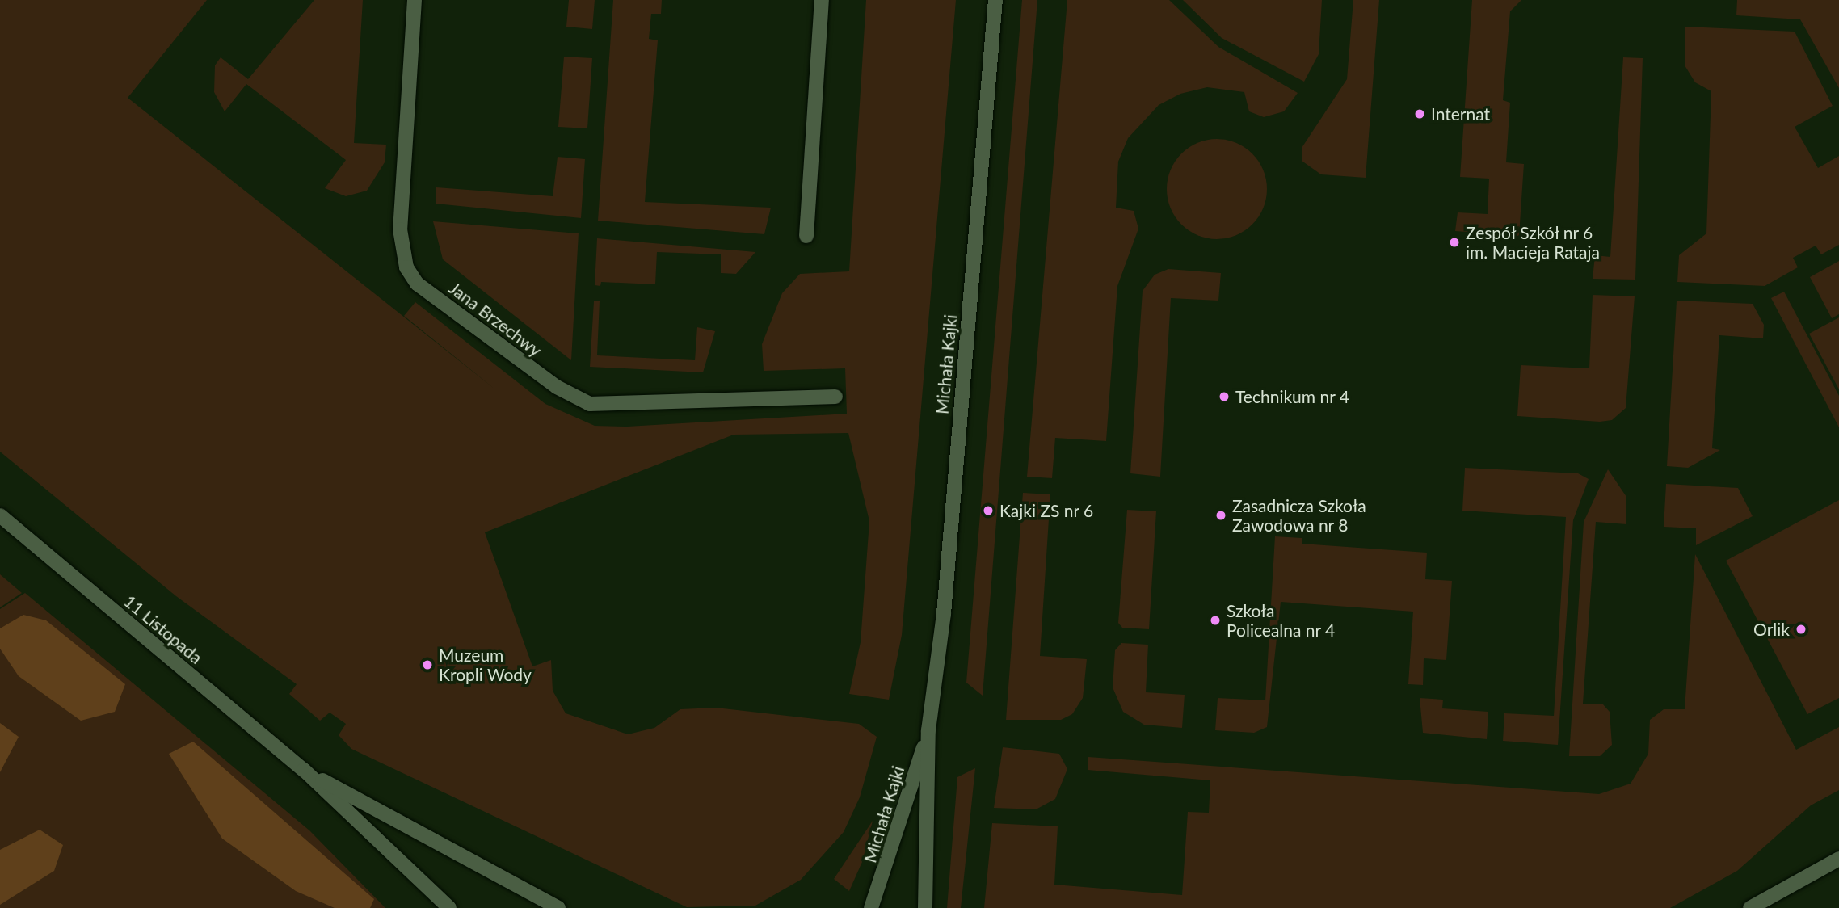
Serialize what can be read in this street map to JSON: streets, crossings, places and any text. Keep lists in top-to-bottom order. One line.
{"streets":{"street":["Jana Brzechwy","Michała Kajki","11 Listopada"]},"places":["Internat","Zespół Szkół nr 6 im. Macieja Rataja","Technikum nr 4","Kajki ZS nr 6","Zasadnicza Szkoła Zawodowa nr 8","Szkoła Policealna nr 4","Orlik","Muzeum Kropli Wody"]}
